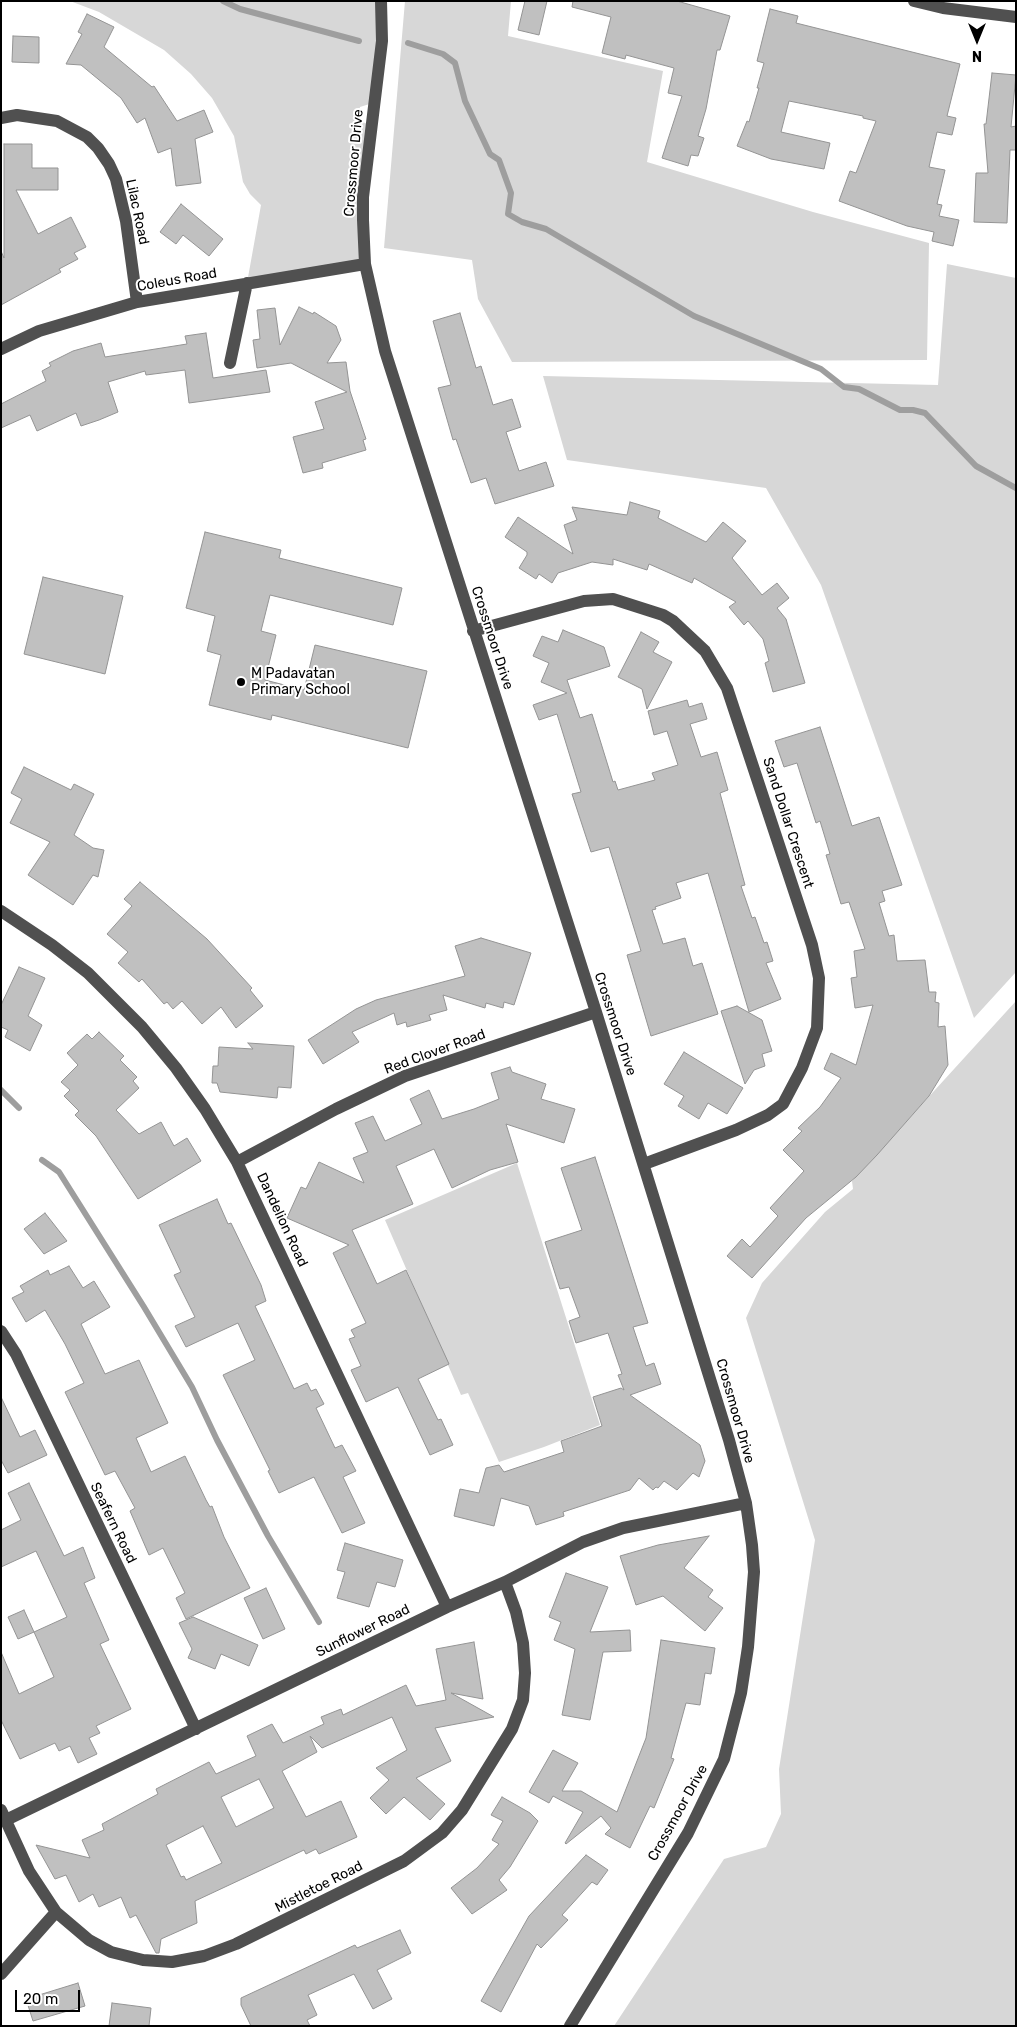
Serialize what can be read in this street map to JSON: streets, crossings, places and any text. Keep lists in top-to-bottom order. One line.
{"streets":{"street":["Crossmoor Drive","Lilac Road","Coleus Road","Sand Dollar Crescent","Red Clover Road","Dandelion Road","Seafern Road","Sunflower Road","Mistletoe Road"]},"crossings":[["Crossmoor Drive","Coleus Road"],["Crossmoor Drive","Sand Dollar Crescent"],["Crossmoor Drive","Red Clover Road"],["Crossmoor Drive","Sunflower Road"],["Lilac Road","Coleus Road"],["Red Clover Road","Dandelion Road"],["Dandelion Road","Sunflower Road"],["Seafern Road","Sunflower Road"],["Sunflower Road","Mistletoe Road"]],"places":["M Padavatan Primary School"],"scale_bar":"20 m","north":"bottom"}
